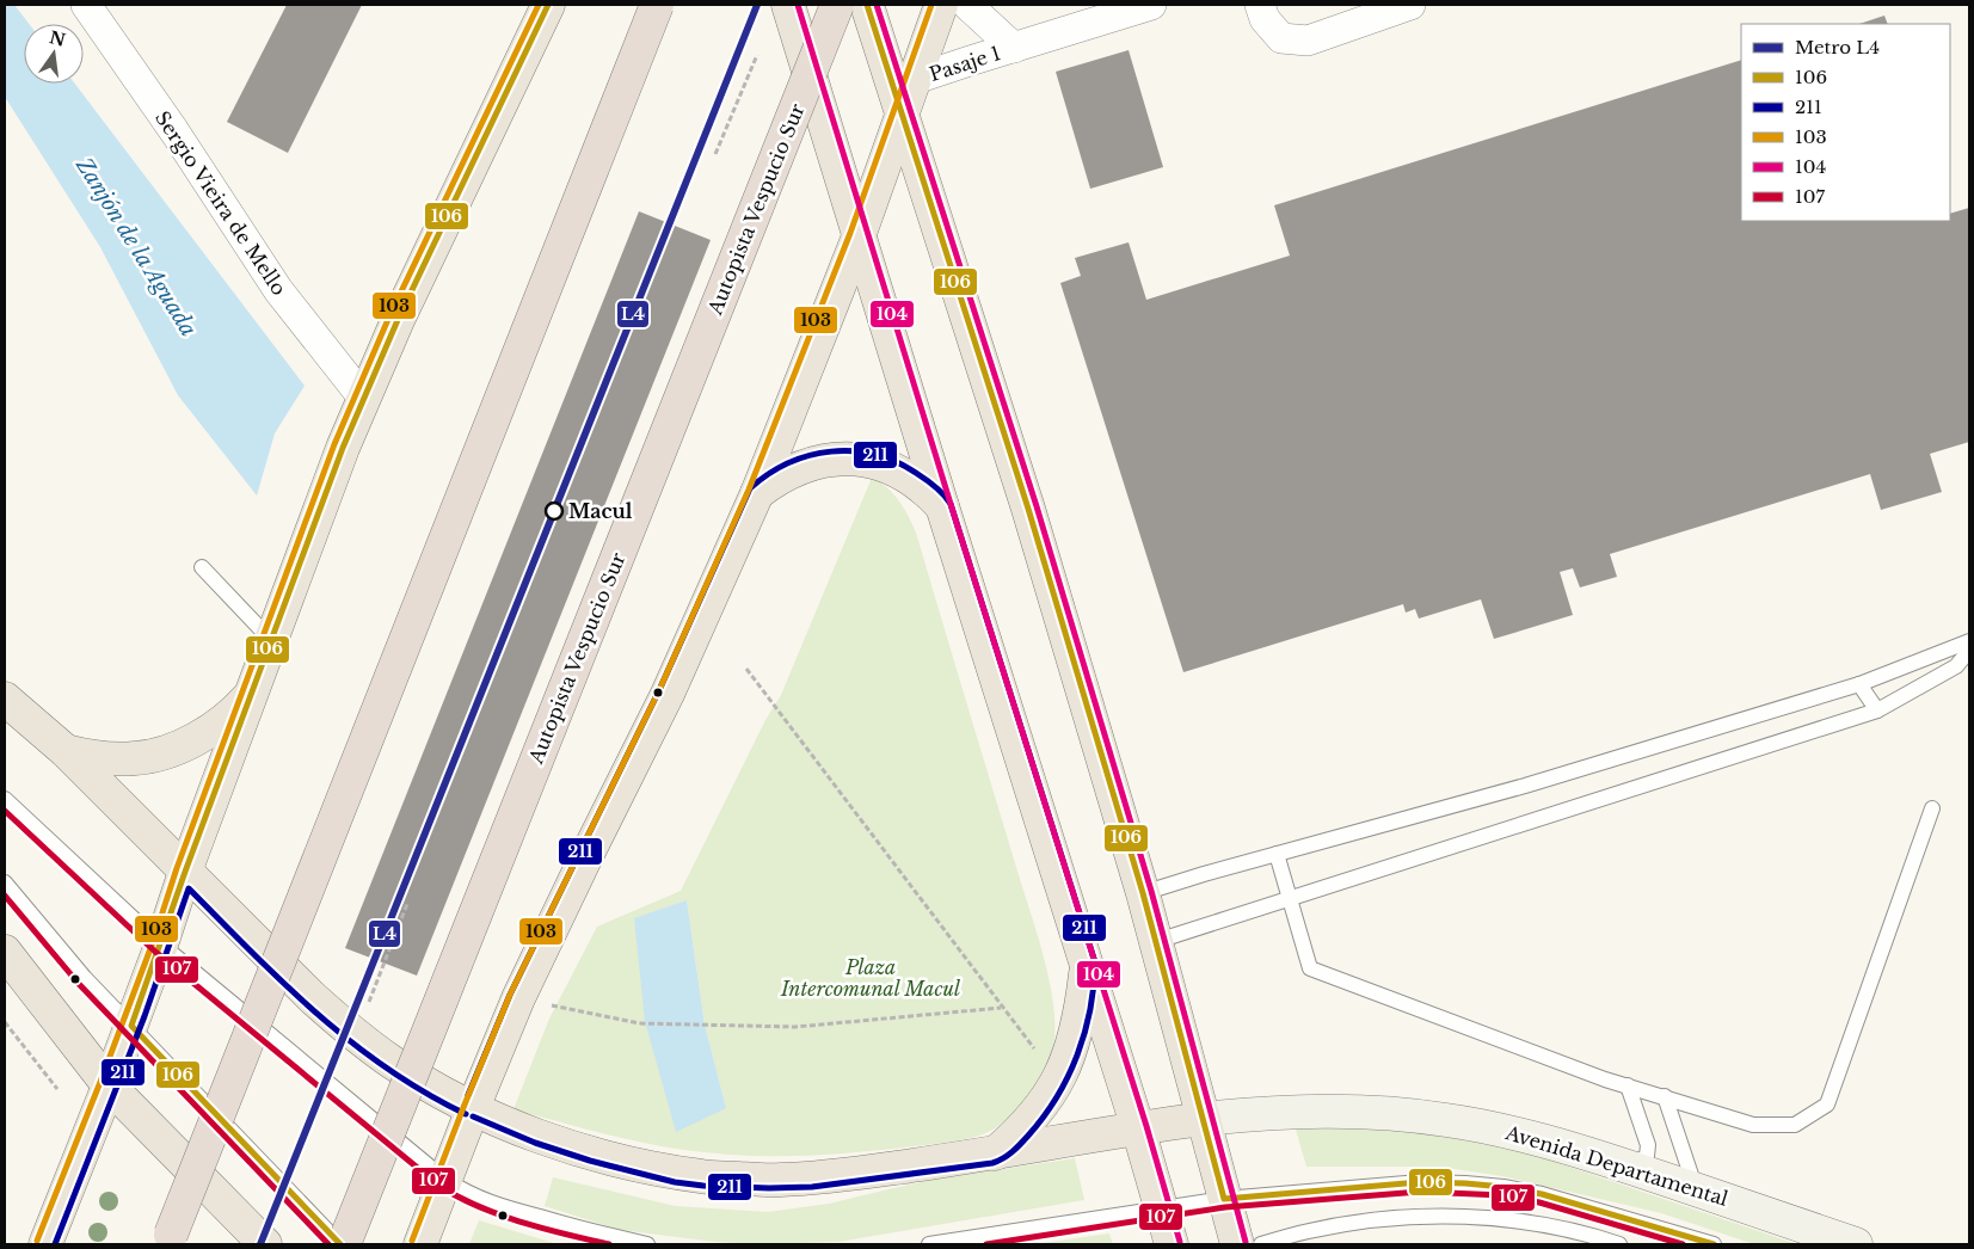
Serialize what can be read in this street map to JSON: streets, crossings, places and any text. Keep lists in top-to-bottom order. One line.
{"streets":{"highway":["Autopista Vespucio Sur"],"main road":["Avenida Departamental"],"street":["Pasaje 1","Sergio Vieira de Mello"]},"water":["Zanjón de la Aguada"],"parks":["Plaza Intercomunal Macul"],"places":["Macul"],"lines":["metro line L4","transit line 106","transit line 103","transit line 104","transit line 211","transit line 107"],"legend":["Metro L4","106","211","103","104","107"],"north":"top"}
